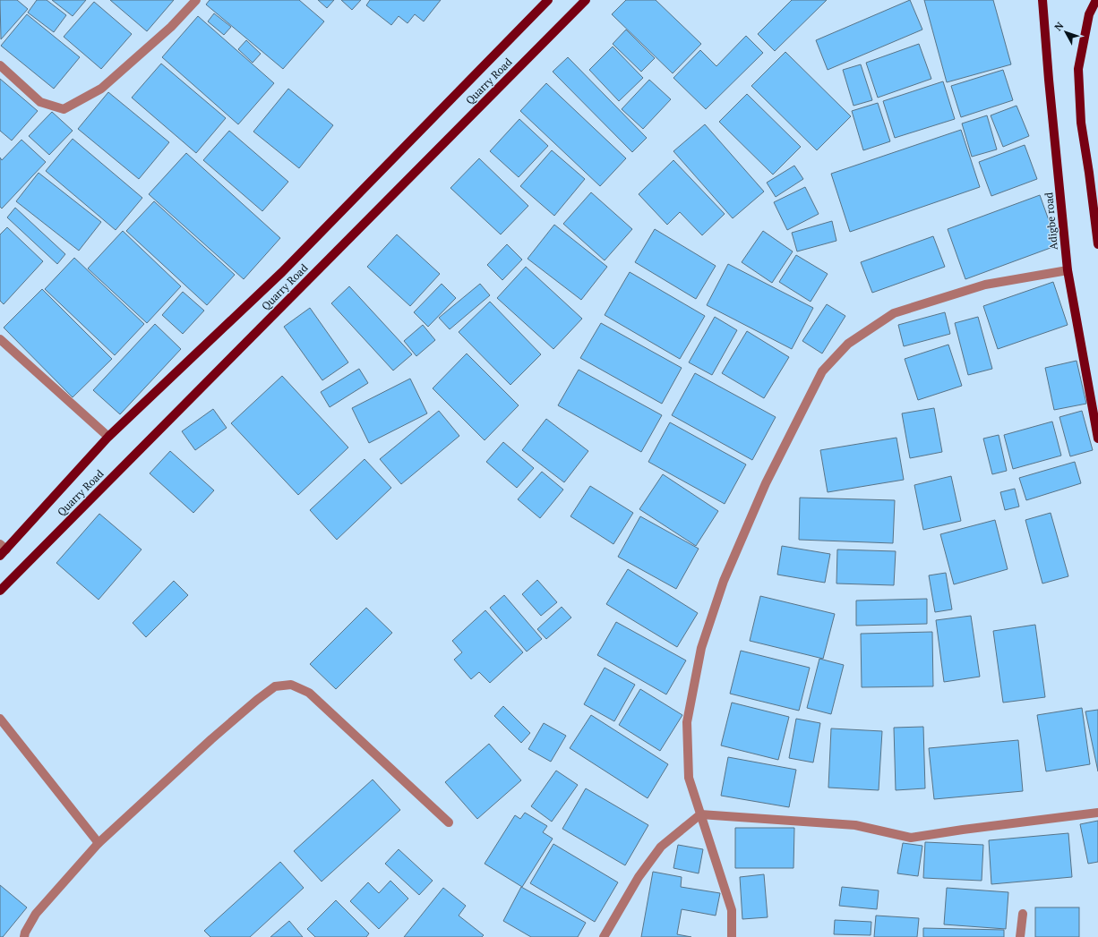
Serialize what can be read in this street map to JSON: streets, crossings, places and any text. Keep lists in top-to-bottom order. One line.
{"streets":{"main road":["Quarry Road","Adigbe road"]},"north":"top left"}
